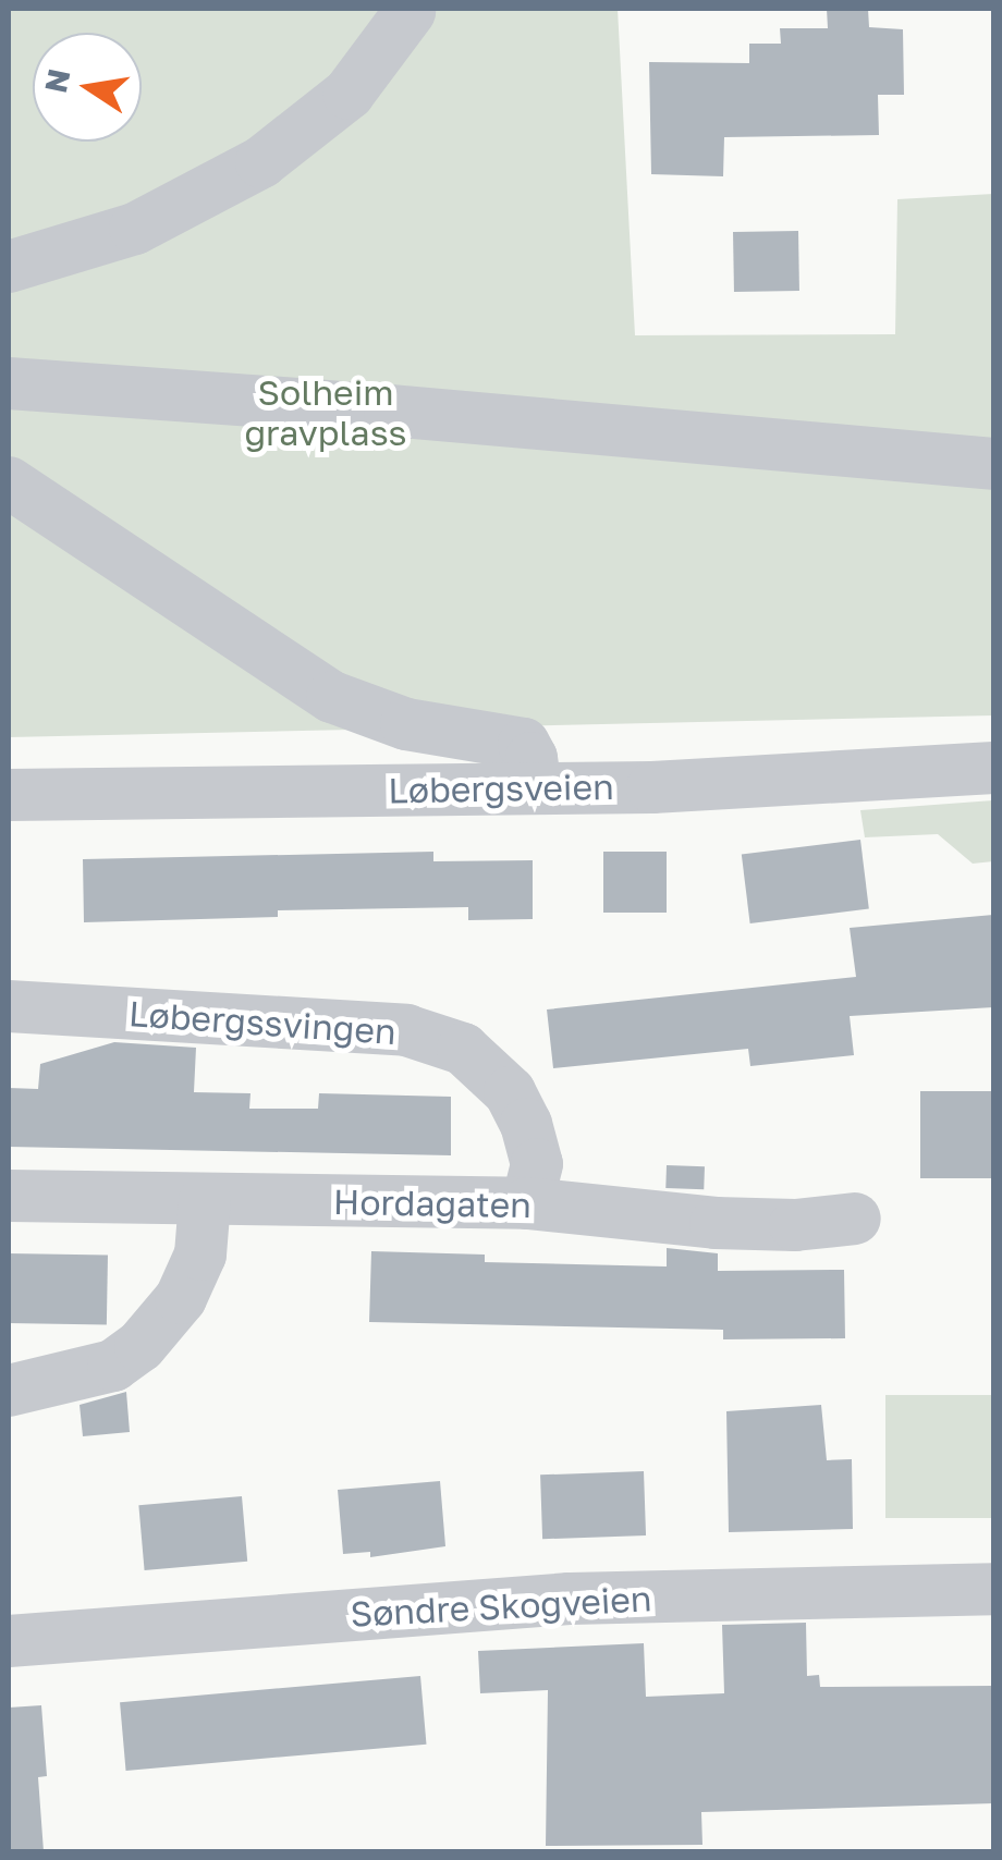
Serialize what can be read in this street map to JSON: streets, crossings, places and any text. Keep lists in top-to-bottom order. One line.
{"streets":{"street":["Løbergsveien","Løbergssvingen","Hordagaten","Søndre Skogveien"]},"crossings":[["Løbergssvingen","Hordagaten"]],"parks":["Solheim gravplass"],"north":"left"}
